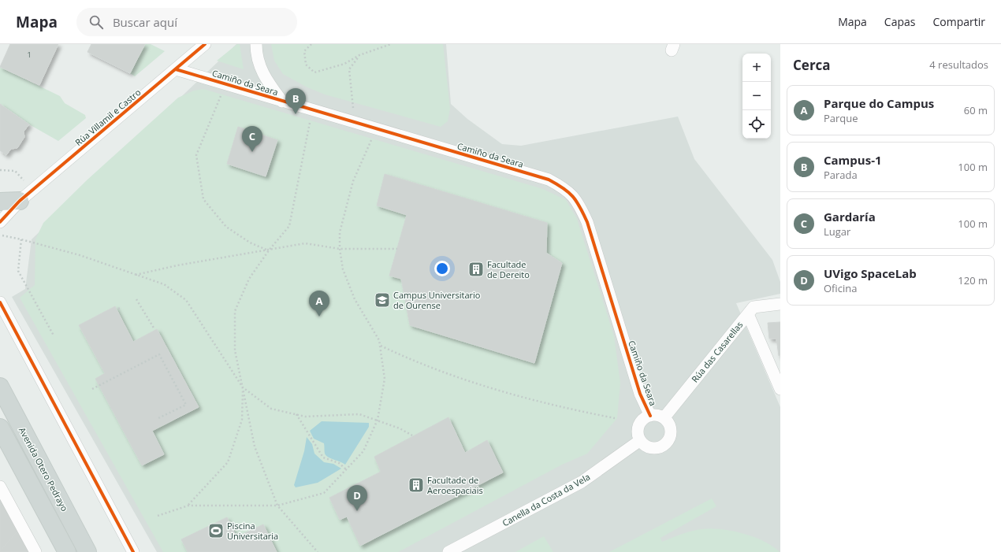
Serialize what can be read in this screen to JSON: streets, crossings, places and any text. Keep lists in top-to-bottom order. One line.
{"streets":{"main road":["Avenida Otero Pedrayo"],"street":["Camiño da Seara","Rúa Villamil e Castro","Rúa das Casarellas","Canella da Costa da Vela"]},"crossings":[["Camiño da Seara","Rúa Villamil e Castro"],["Camiño da Seara","Rúa das Casarellas"],["Camiño da Seara","Canella da Costa da Vela"],["Rúa das Casarellas","Canella da Costa da Vela"]],"places":{"building":["Facultade de Dereito","Facultade de Aeroespaciais"],"school or university":["Campus Universitario de Ourense"],"sports":["Piscina Universitaria"]},"house_numbers":["1"],"page":{"header":"Mapa","search":"Buscar aquí","nav":["Mapa","Capas","Compartir"],"heading":["Cerca","4 resultados"],"map_buttons":["+","−"],"list":[{"mark":"A","name":"Parque do Campus","note":"Parque","value":"60 m"},{"mark":"B","name":"Campus-1","note":"Parada","value":"100 m"},{"mark":"C","name":"Gardaría","note":"Lugar","value":"100 m"},{"mark":"D","name":"UVigo SpaceLab","note":"Oficina","value":"120 m"}],"pins":["B","C","A","D"]}}
